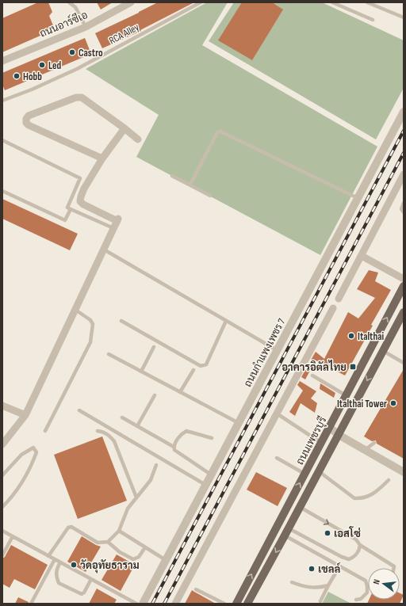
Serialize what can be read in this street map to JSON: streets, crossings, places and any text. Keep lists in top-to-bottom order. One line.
{"streets":{"main road":["ถนนเพชรบุรี"],"street":["ถนนอาร์ซีเอ","ถนนกำแพงเพชร 7"],"lane":["RCA Alley"]},"places":{"other":["Castro","Led","Hobb","Italthai","Italthai Tower","เอสโซ่","วัดอุทัยธาราม","เชลล์"],"transit":["อาคารอิตัลไทย"]},"north":"left"}
